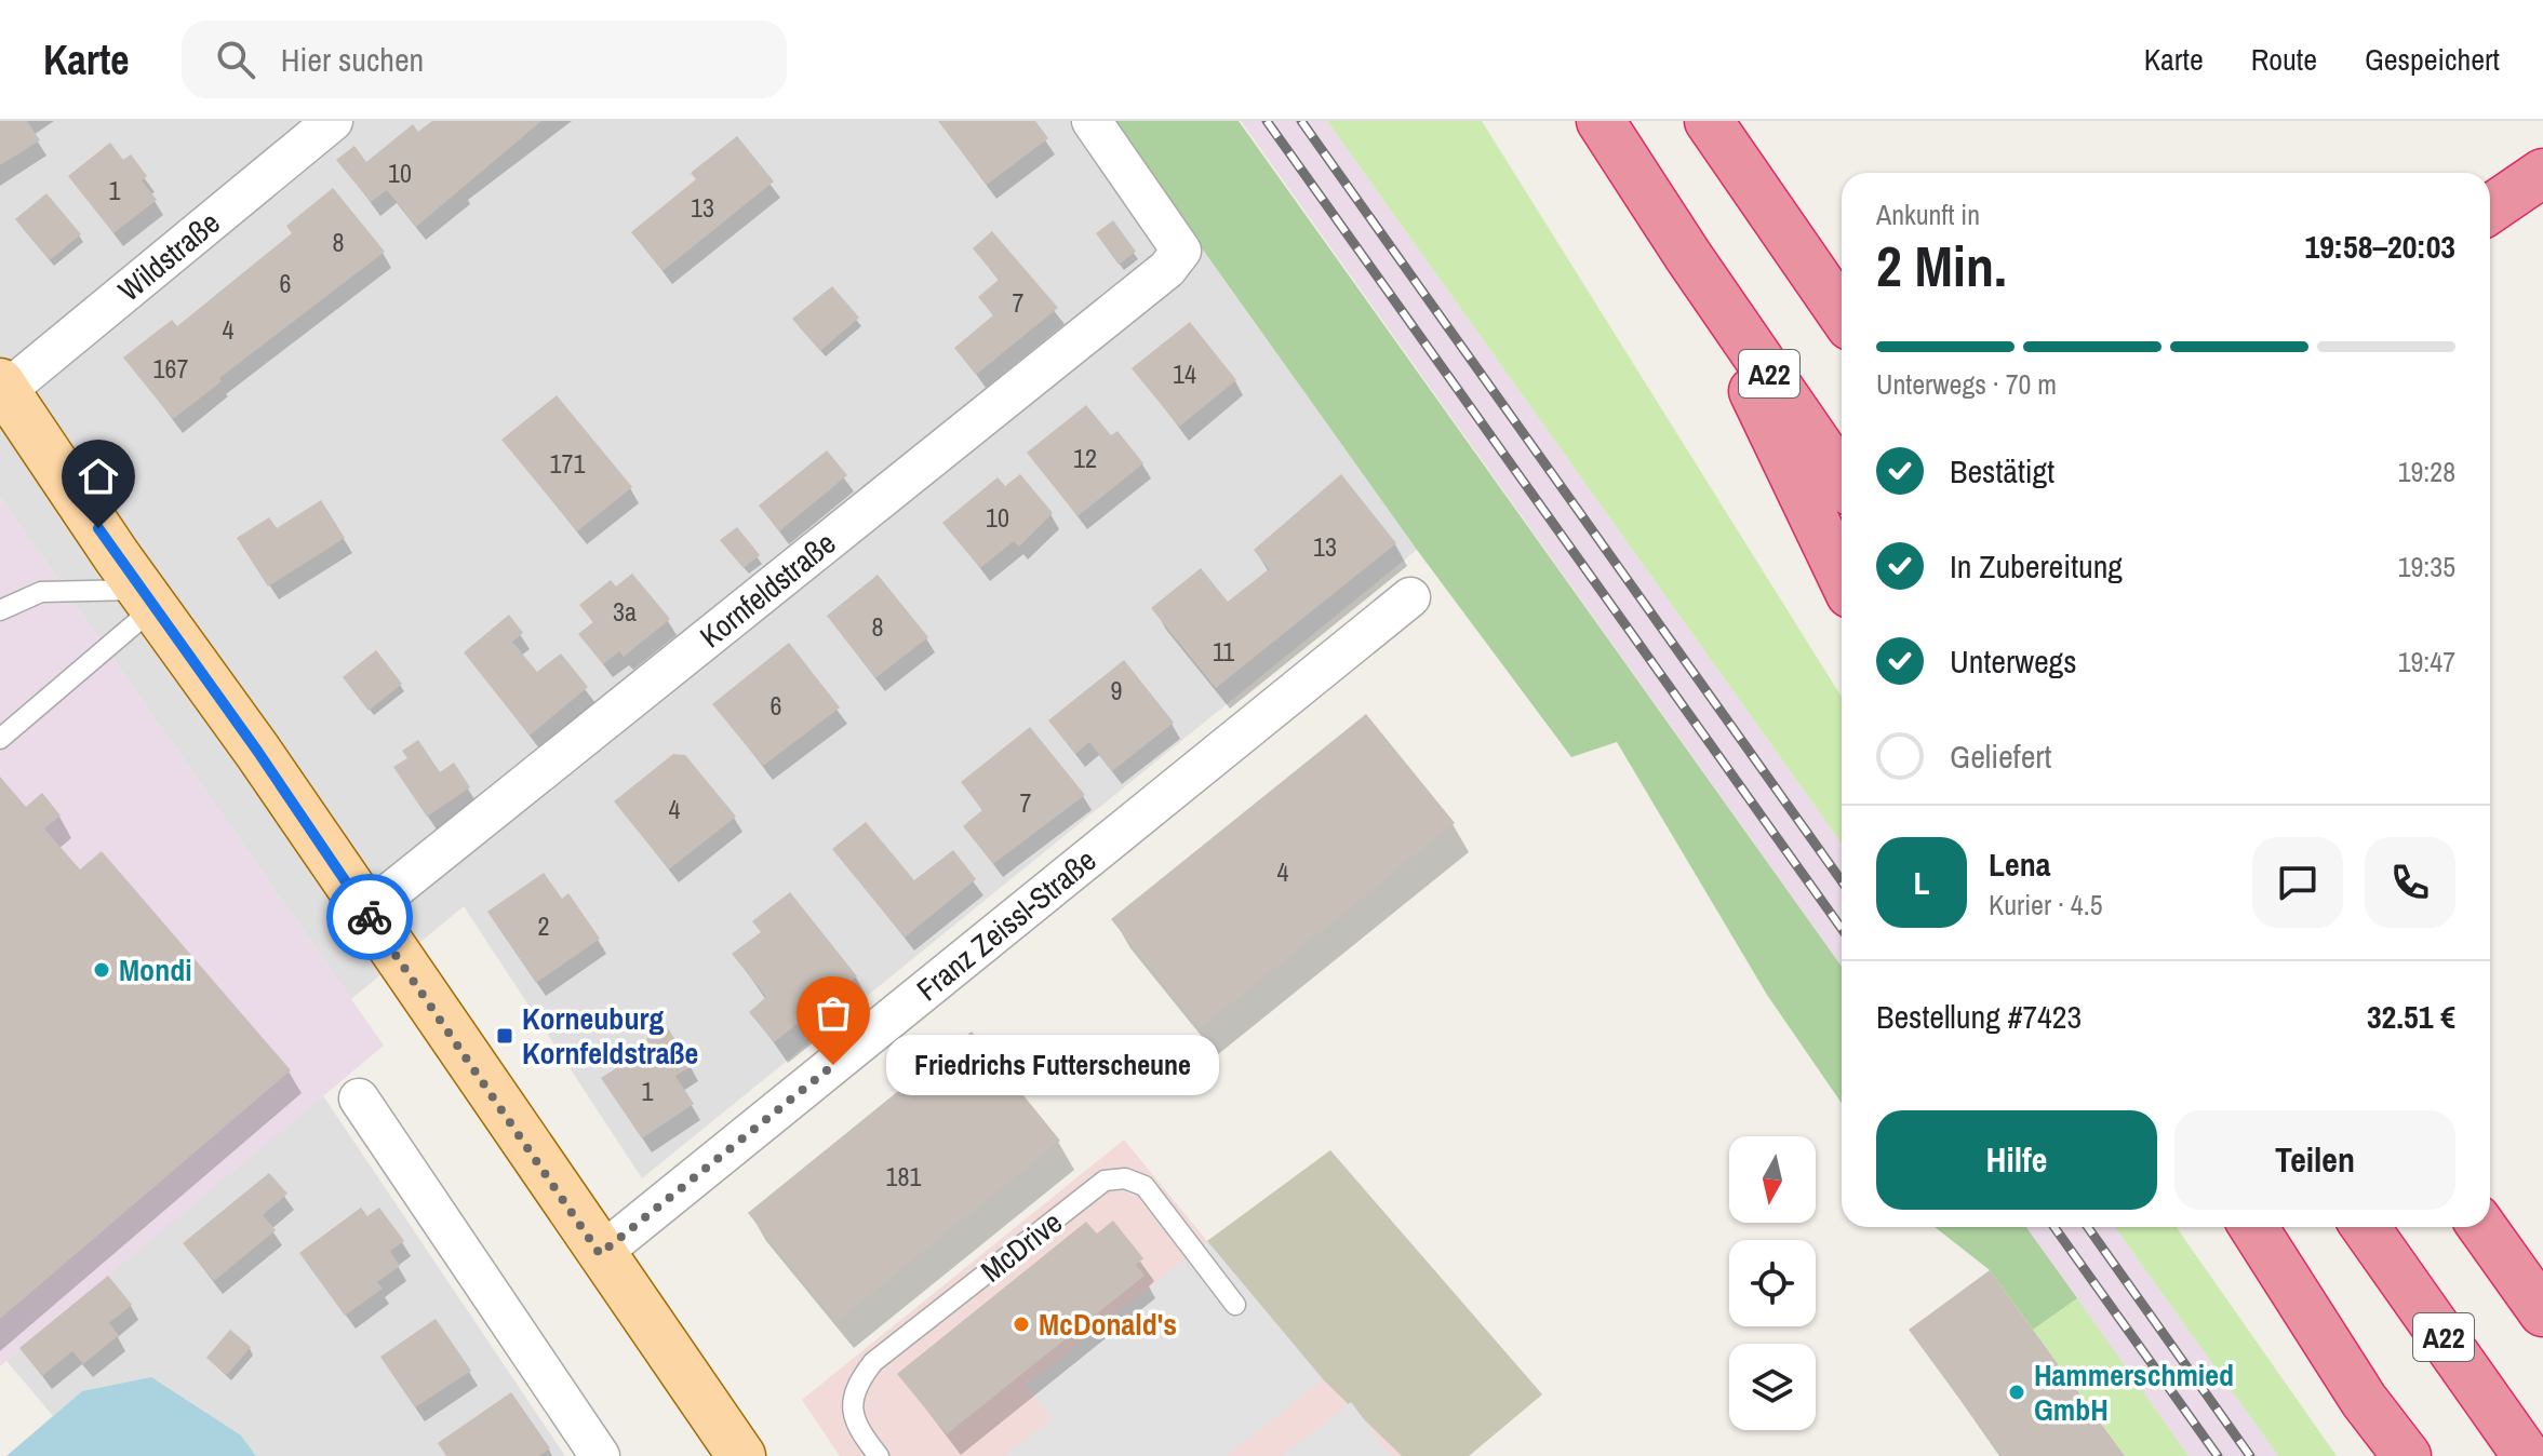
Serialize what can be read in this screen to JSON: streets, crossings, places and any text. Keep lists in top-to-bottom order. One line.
{"streets":{"highway":["A22"],"street":["Wildstraße","Kornfeldstraße","Franz Zeissl-Straße"],"lane":["McDrive"]},"places":{"other":["Mondi","Friedrichs Futterscheune","McDonald's","Hammerschmied GmbH"],"transit":["Korneuburg Kornfeldstraße"]},"house_numbers":["10","1","13","8","6","7","4","167","14","12","171","10","13","3a","8","11","9","6","7","4","4","2","1","181"],"north":"bottom","page":{"header":"Karte","search":"Hier suchen","nav":["Karte","Route","Gespeichert"],"heading":["2 Min.","Ankunft in","19:58–20:03"],"panel":["Lena","Kurier · 4.5","Bestellung #7423","32.51 €"],"bar":"Unterwegs · 70 m","list":[["Bestätigt","19:28"],["In Zubereitung","19:35"],["Unterwegs","19:47"],"Geliefert"],"round":"L","bubble":"Friedrichs Futterscheune","buttons":["Hilfe","Teilen"]}}
